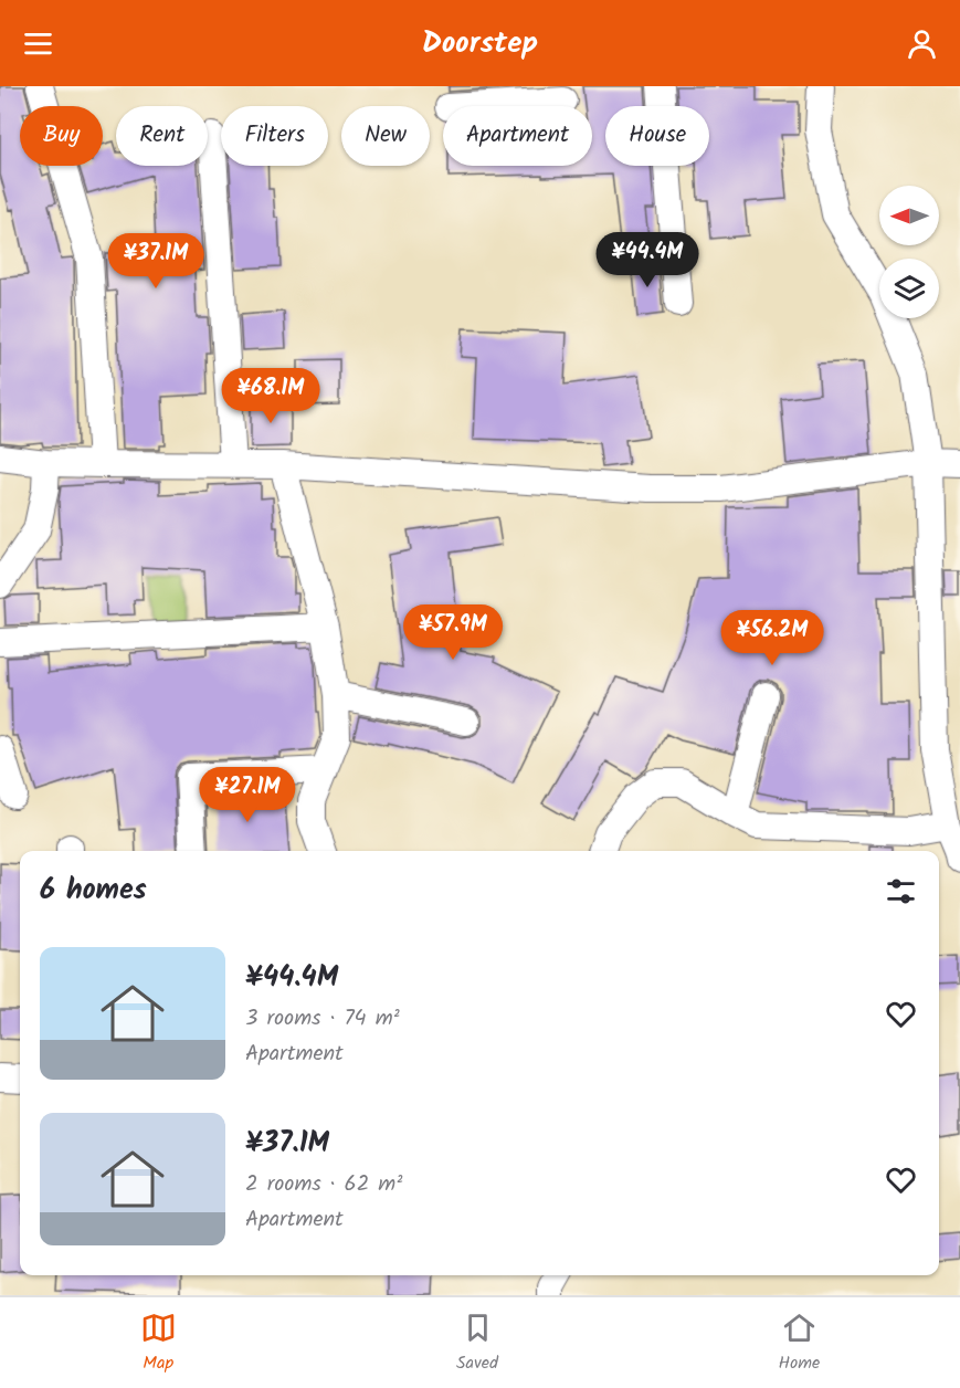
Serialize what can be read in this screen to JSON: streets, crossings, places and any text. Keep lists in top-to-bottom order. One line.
{"north":"left","page":{"header":"Doorstep","chip":["Buy","Rent","Filters","New","Apartment","House"],"price":["¥44.4M","¥37.1M","¥68.1M","¥57.9M","¥56.2M","¥27.1M"],"heading":"6 homes","list":[{"name":"¥44.4M","note":"3 rooms · 74 m² · Apartment"},{"name":"¥37.1M","note":"2 rooms · 62 m² · Apartment"}],"tabs":["Map","Saved","Home"]}}
